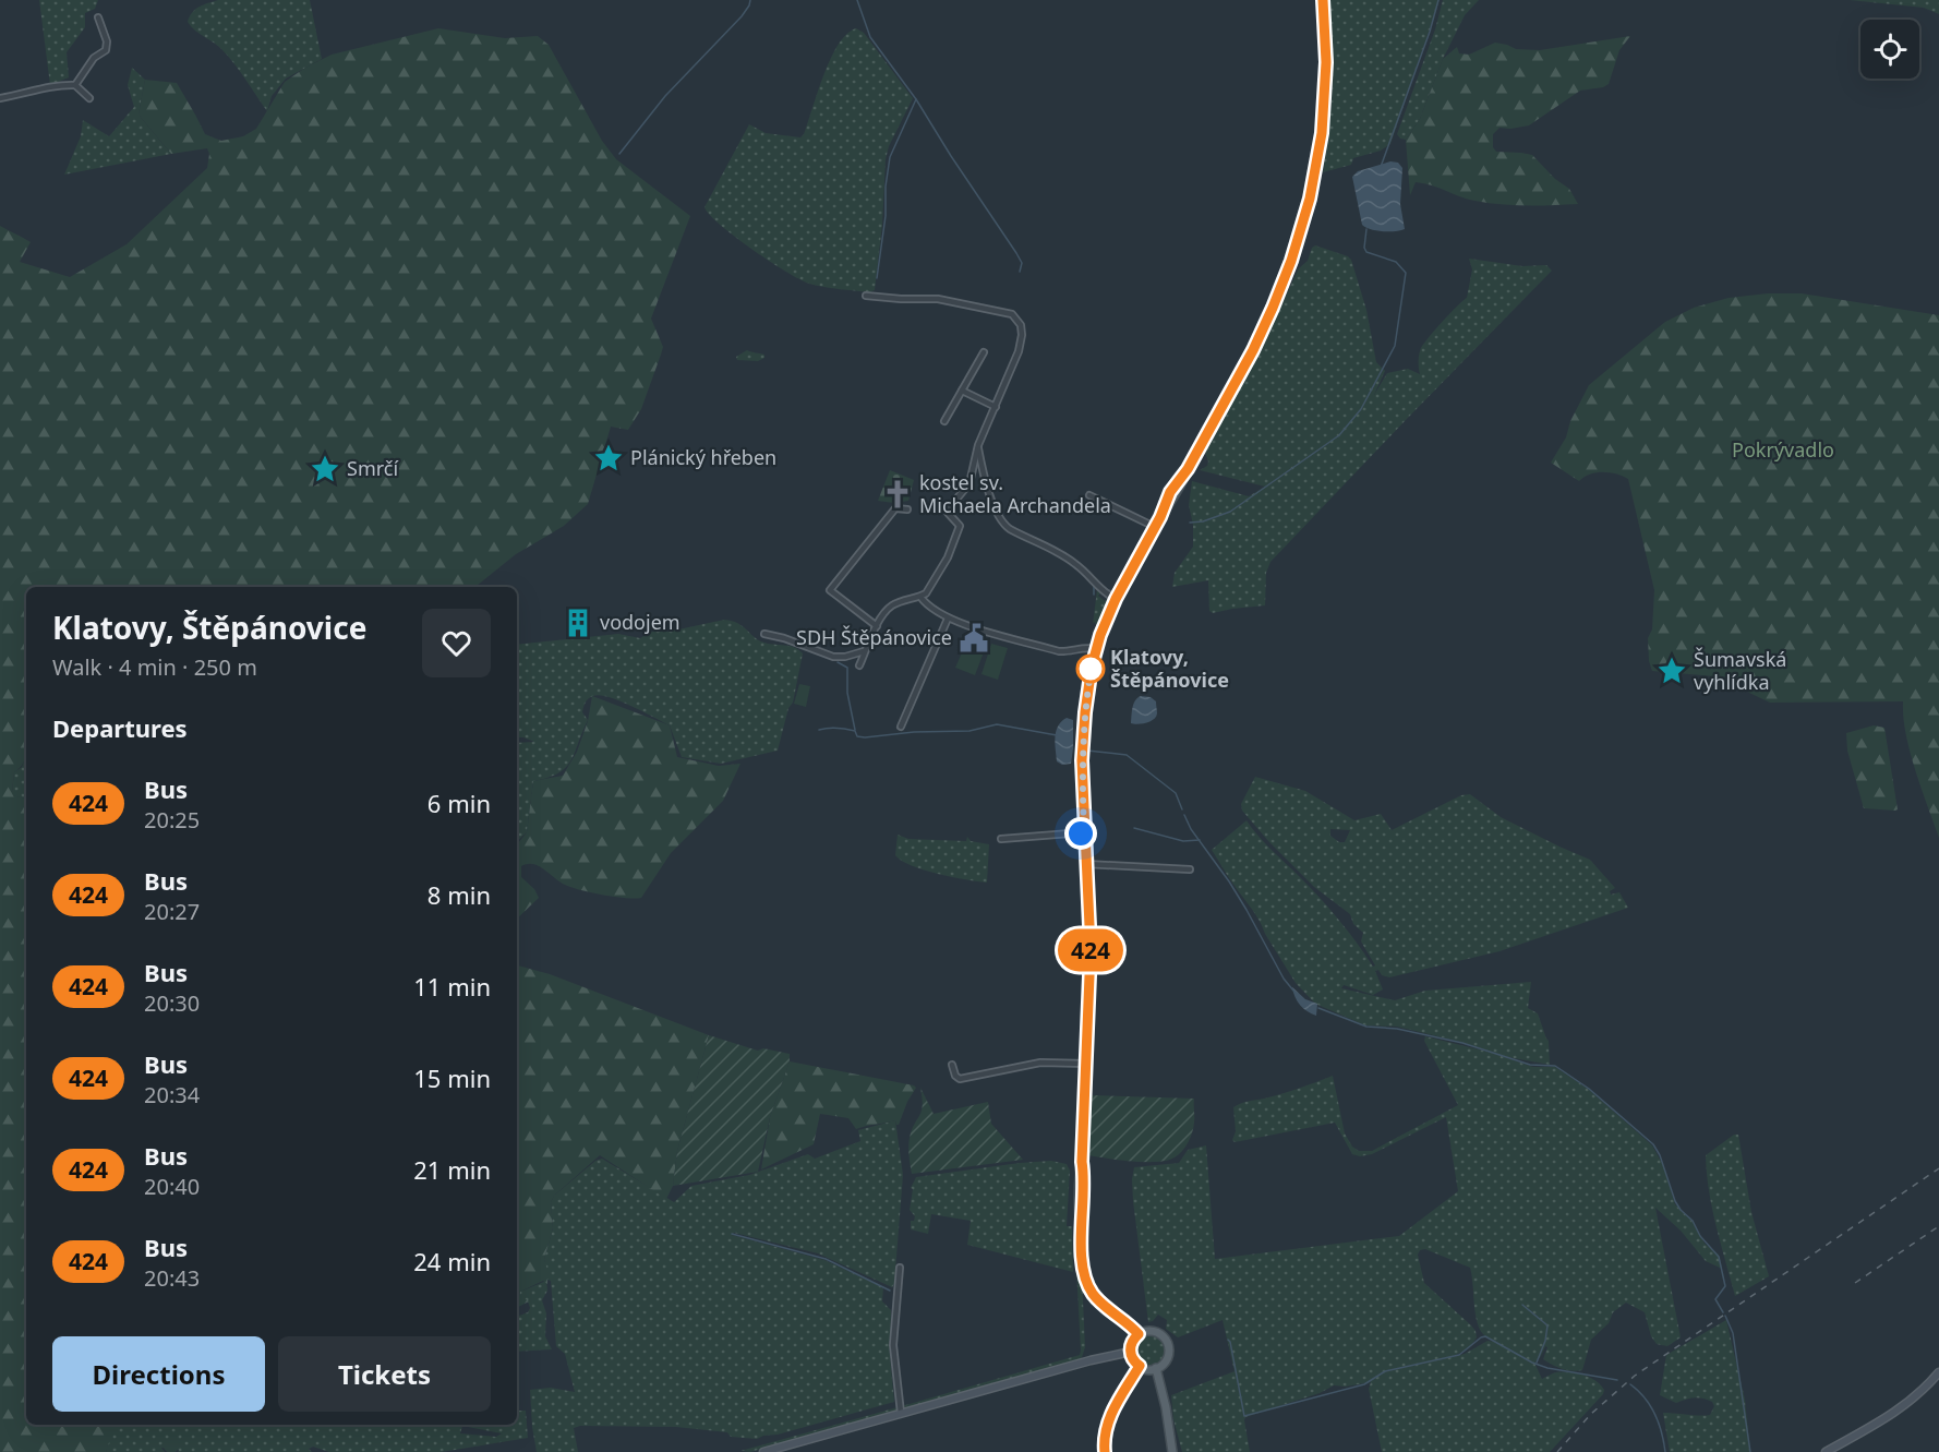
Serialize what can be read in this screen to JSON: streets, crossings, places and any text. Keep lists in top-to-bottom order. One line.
{"parks":["Pokrývadlo"],"places":{"place":["Plánický hřeben","Smrčí","Šumavská vyhlídka"],"church":["kostel sv. Michaela Archandela"],"building":["vodojem"],"public building":["SDH Štěpánovice"],"other":["Klatovy, Štěpánovice"]},"lines":["bus line 424"],"page":{"on_map":"424","heading":[["Klatovy, Štěpánovice","Walk · 4 min · 250 m"],"Departures"],"list":[{"mark":"424","name":"Bus","note":"20:25","value":"6 min"},{"mark":"424","name":"Bus","note":"20:27","value":"8 min"},{"mark":"424","name":"Bus","note":"20:30","value":"11 min"},{"mark":"424","name":"Bus","note":"20:34","value":"15 min"},{"mark":"424","name":"Bus","note":"20:40","value":"21 min"},{"mark":"424","name":"Bus","note":"20:43","value":"24 min"}],"buttons":["Directions","Tickets"]}}
